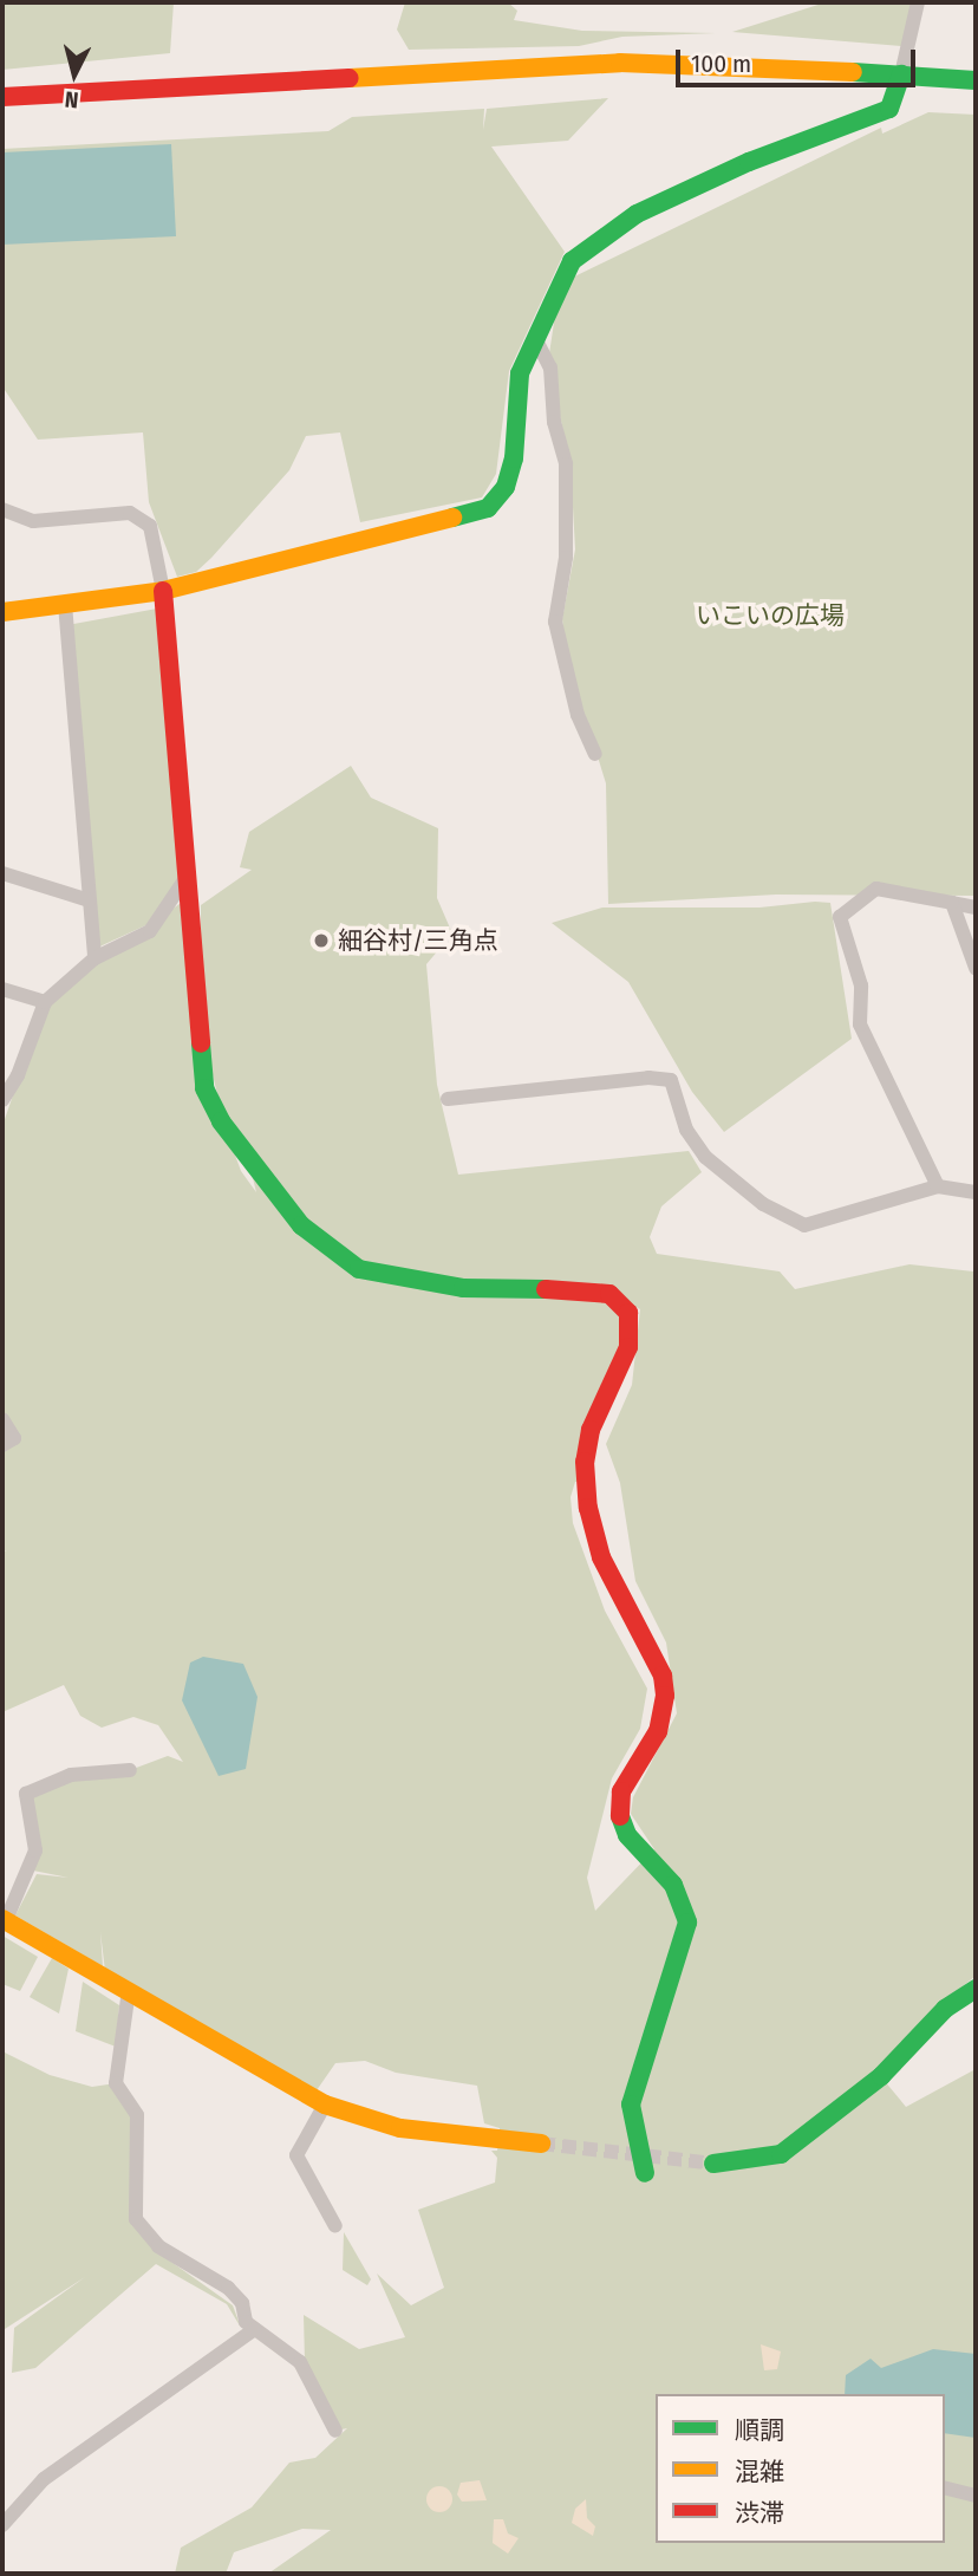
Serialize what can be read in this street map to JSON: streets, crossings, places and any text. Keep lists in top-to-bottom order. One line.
{"parks":["いこいの広場"],"places":["細谷村/三角点"],"legend":["順調","混雑","渋滞"],"scale_bar":"100 m","north":"bottom"}
